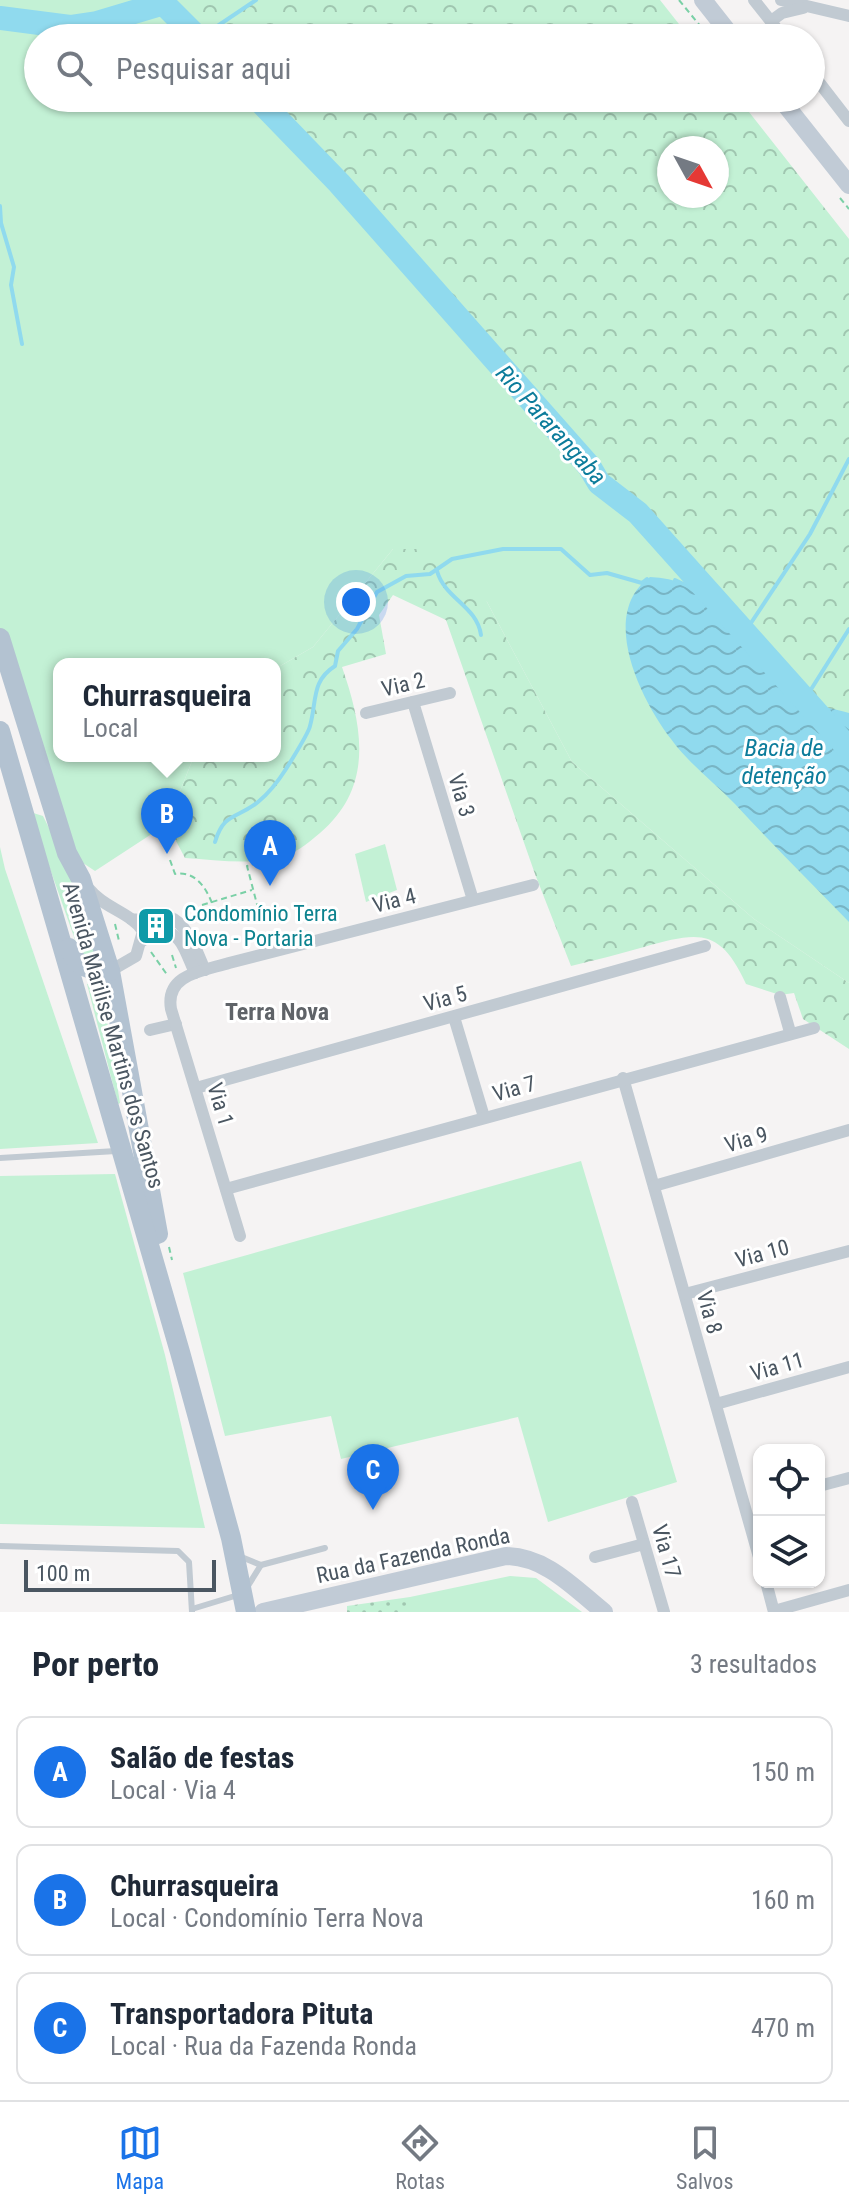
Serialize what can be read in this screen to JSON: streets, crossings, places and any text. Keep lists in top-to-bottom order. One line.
{"streets":{"main road":["Avenida Marilise Martins dos Santos","Rua da Fazenda Ronda"],"street":["Via 2","Via 3","Via 4","Via 5","Via 7","Via 1","Via 9","Via 10","Via 8","Via 11","Via 17"]},"crossings":[["Via 2","Via 3"],["Via 3","Via 4"],["Via 4","Via 1"],["Via 5","Via 1"],["Via 7","Via 1"],["Via 7","Via 8"],["Via 9","Via 8"],["Via 10","Via 8"],["Via 8","Via 11"]],"districts":["Terra Nova"],"water":["Rio Pararangaba","Bacia de detenção"],"places":{"building":["Condomínio Terra Nova - Portaria"]},"scale_bar":"100 m","north":"bottom right","page":{"search":"Pesquisar aqui","popup":["Churrasqueira","Local"],"pins":["B","A","C"],"scale":"100 m","heading":["Por perto","3 resultados"],"list":[{"mark":"A","name":"Salão de festas","note":"Local · Via 4","value":"150 m"},{"mark":"B","name":"Churrasqueira","note":"Local · Condomínio Terra Nova","value":"160 m"},{"mark":"C","name":"Transportadora Pituta","note":"Local · Rua da Fazenda Ronda","value":"470 m"}],"nav":["Mapa","Rotas","Salvos"]}}
